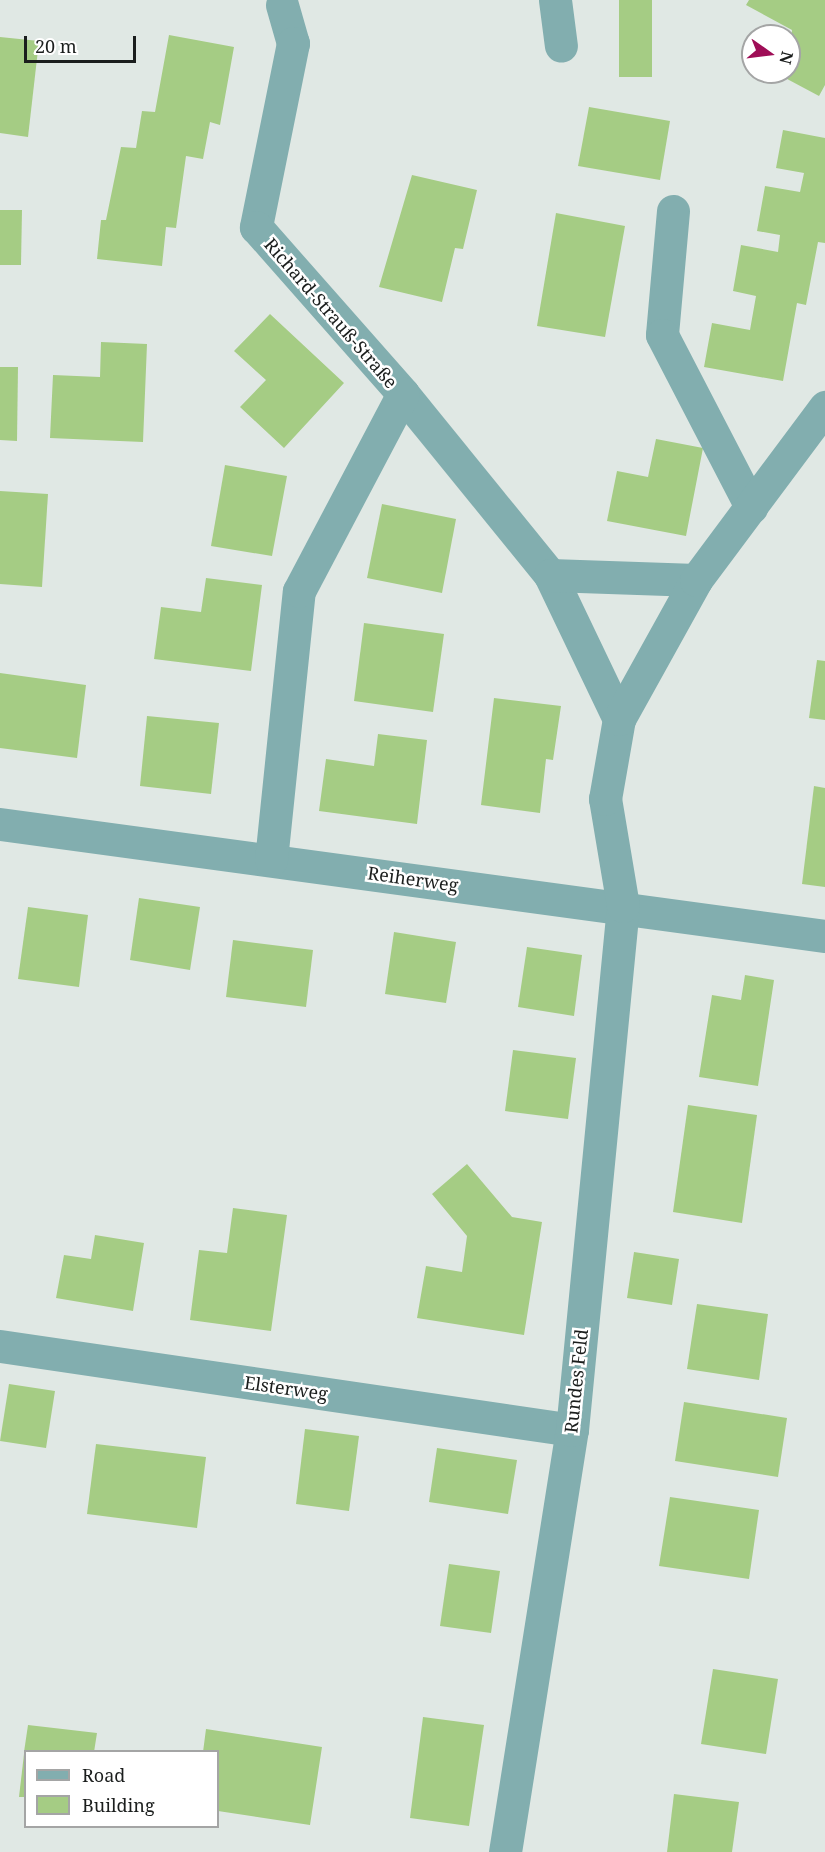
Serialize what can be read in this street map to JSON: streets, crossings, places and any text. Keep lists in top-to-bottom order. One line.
{"streets":{"street":["Richard-Strauß-Straße","Reiherweg","Rundes Feld","Elsterweg"]},"crossings":[["Reiherweg","Rundes Feld"],["Rundes Feld","Elsterweg"]],"legend":["Road","Building"],"scale_bar":"20 m","north":"right"}
